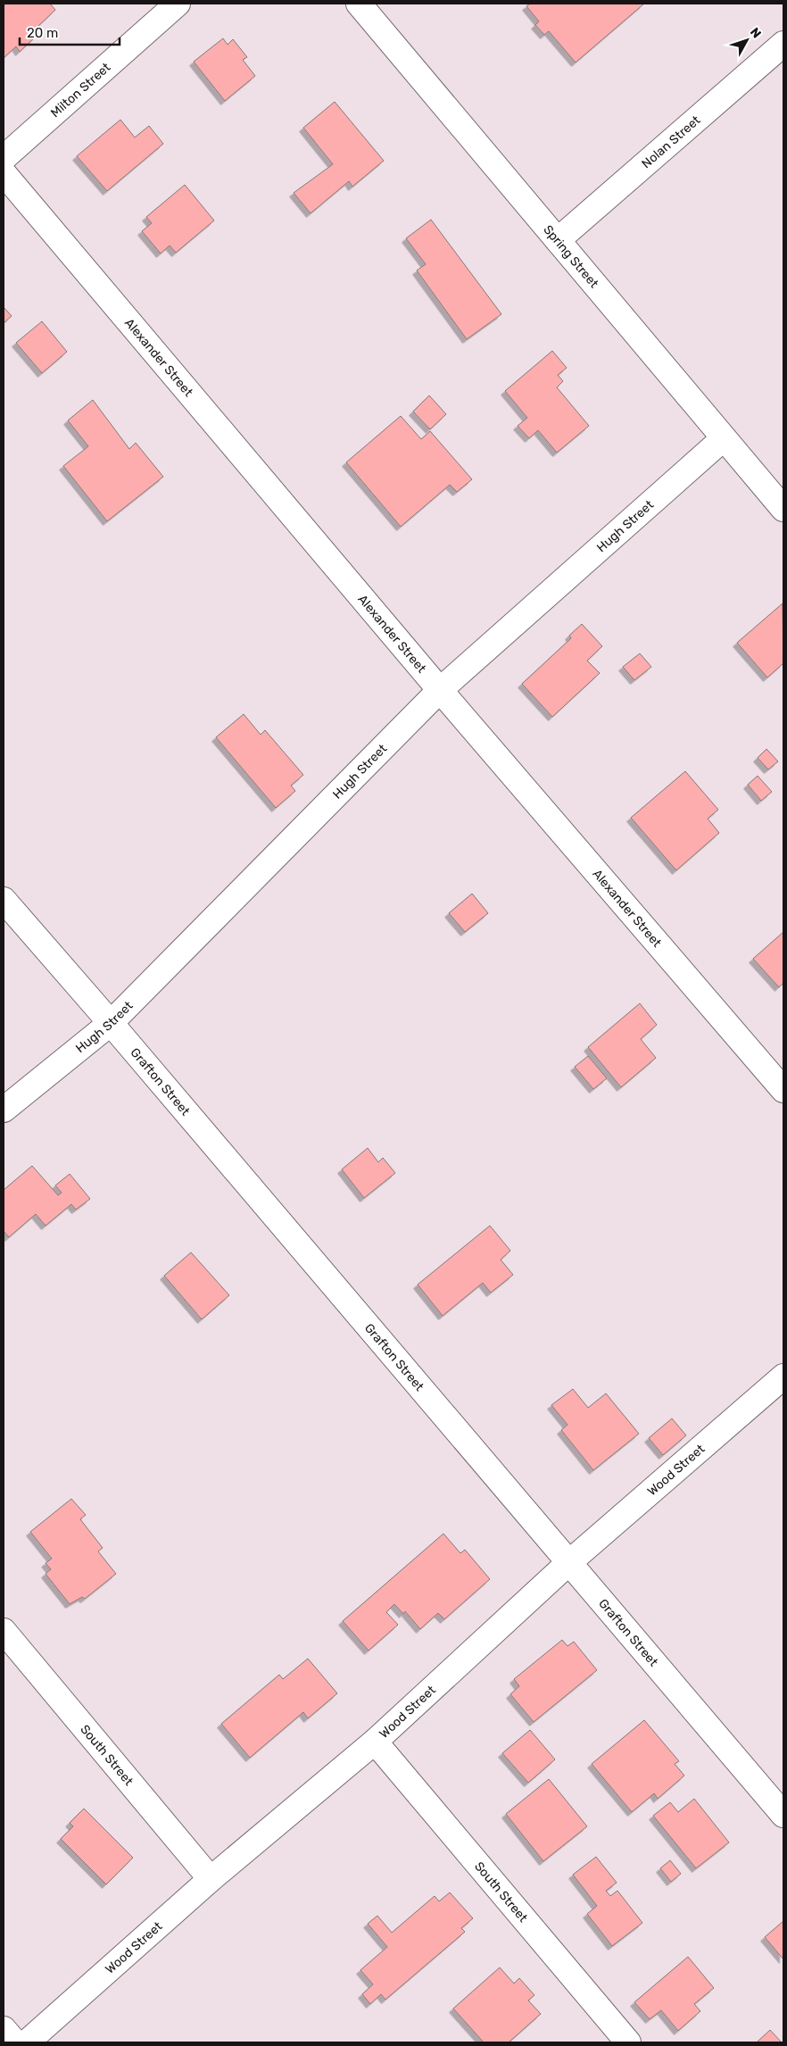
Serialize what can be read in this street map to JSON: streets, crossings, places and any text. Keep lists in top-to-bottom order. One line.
{"streets":{"street":["Milton Street","Nolan Street","Spring Street","Alexander Street","Hugh Street","Grafton Street","Wood Street","South Street"]},"crossings":[["Nolan Street","Spring Street"],["Spring Street","Hugh Street"],["Alexander Street","Hugh Street"],["Hugh Street","Grafton Street"],["Grafton Street","Wood Street"],["Wood Street","South Street"]],"scale_bar":"20 m","north":"top right"}
